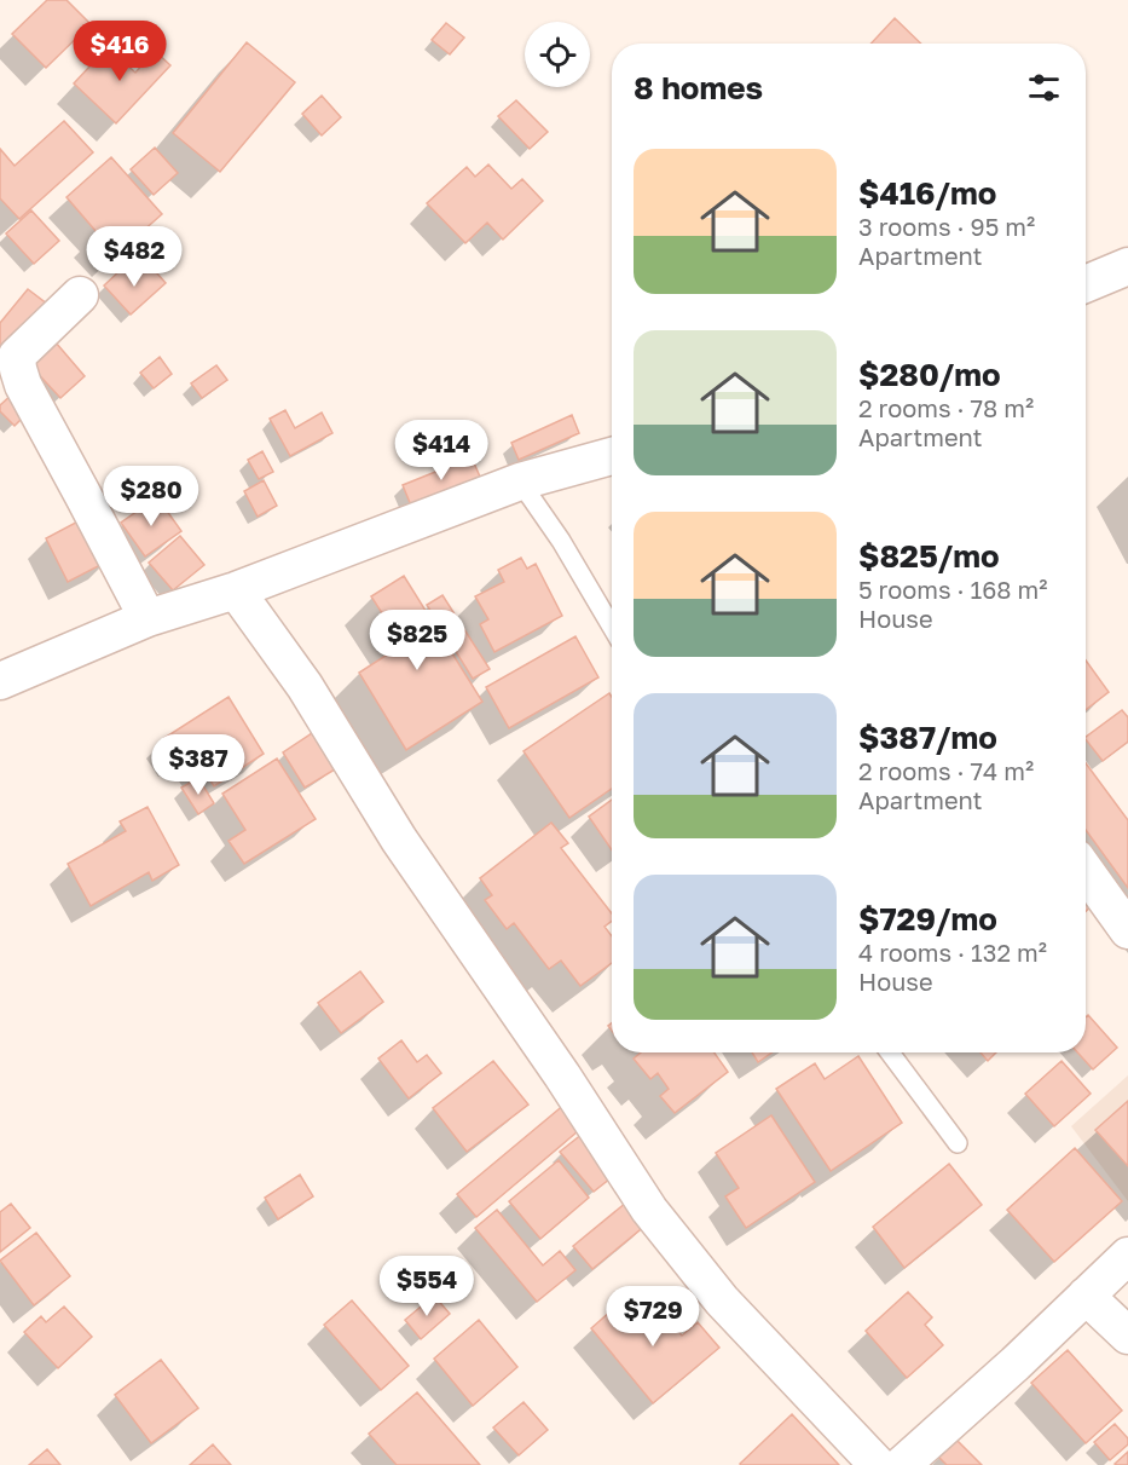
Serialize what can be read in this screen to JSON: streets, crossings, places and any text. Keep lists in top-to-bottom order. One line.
{"page":{"price":["$416","$482","$414","$280","$825","$387","$554","$729"],"heading":"8 homes","list":[{"name":"$416/mo","note":"3 rooms · 95 m² · Apartment"},{"name":"$280/mo","note":"2 rooms · 78 m² · Apartment"},{"name":"$825/mo","note":"5 rooms · 168 m² · House"},{"name":"$387/mo","note":"2 rooms · 74 m² · Apartment"},{"name":"$729/mo","note":"4 rooms · 132 m² · House"}]}}
